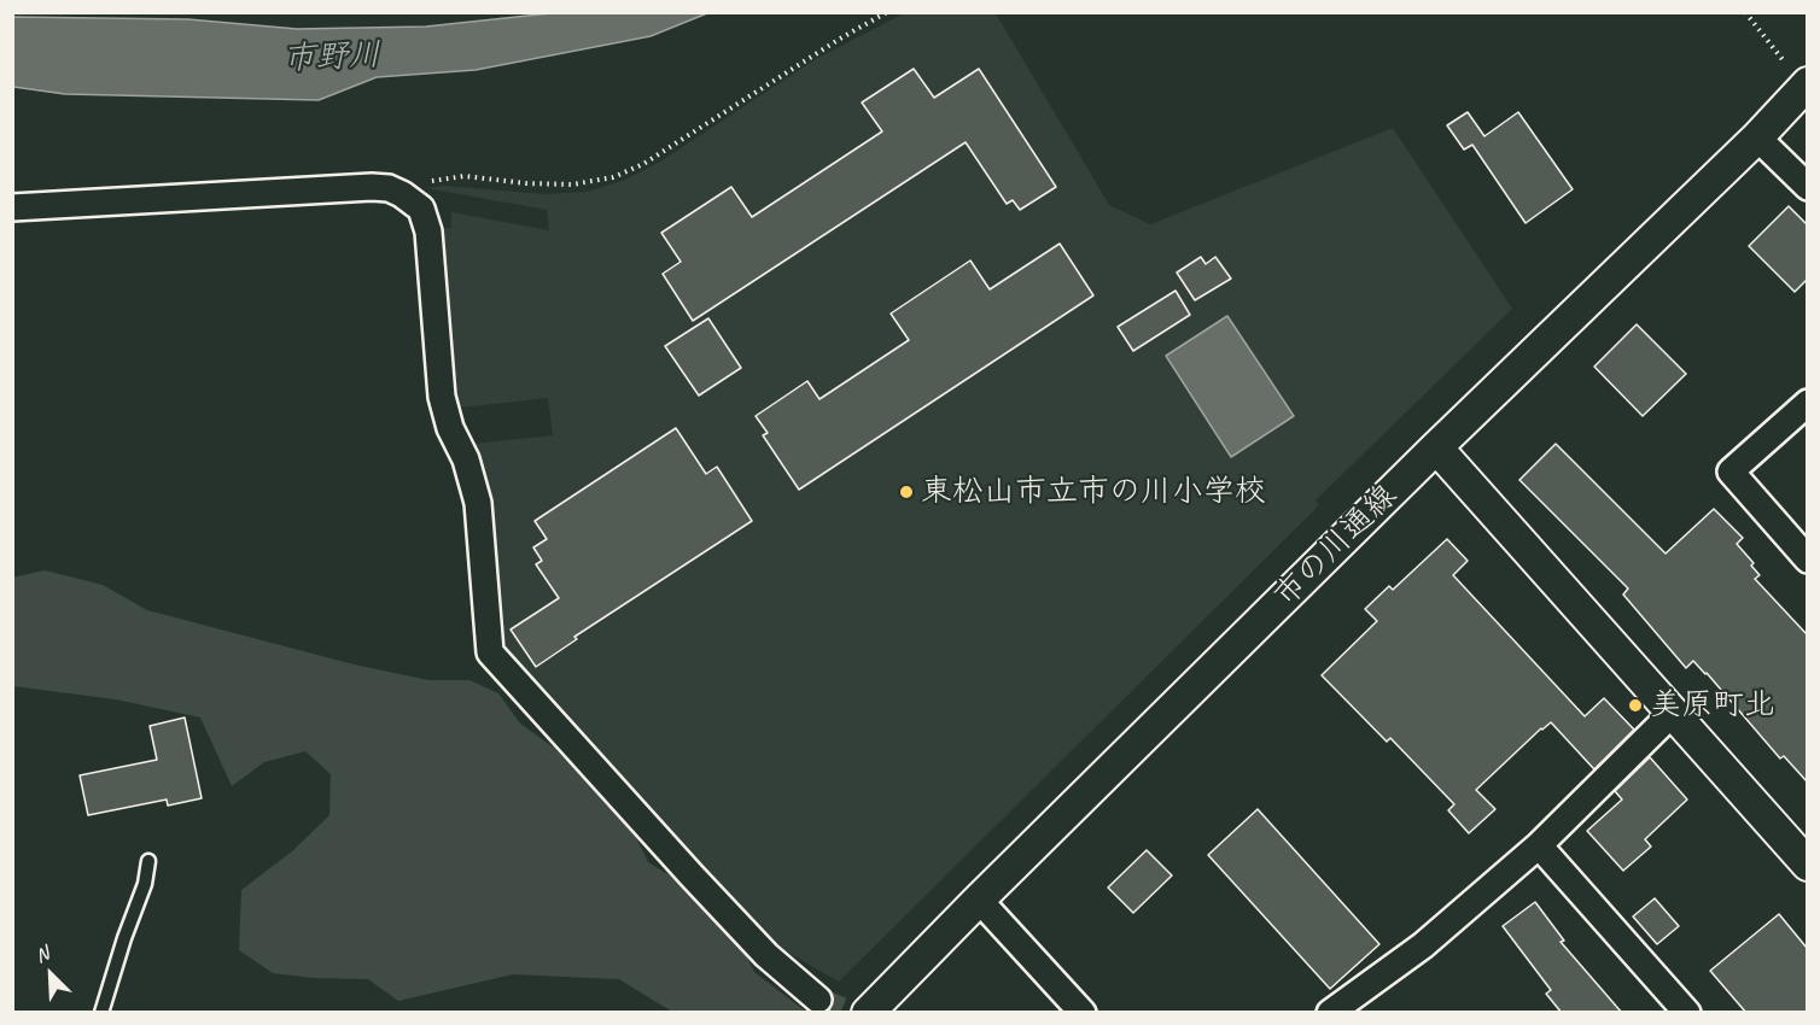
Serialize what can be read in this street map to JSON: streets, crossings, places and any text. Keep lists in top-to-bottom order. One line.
{"streets":{"street":["市の川通線"]},"water":["市野川"],"places":["東松山市立市の川小学校","美原町北"],"north":"top left"}
